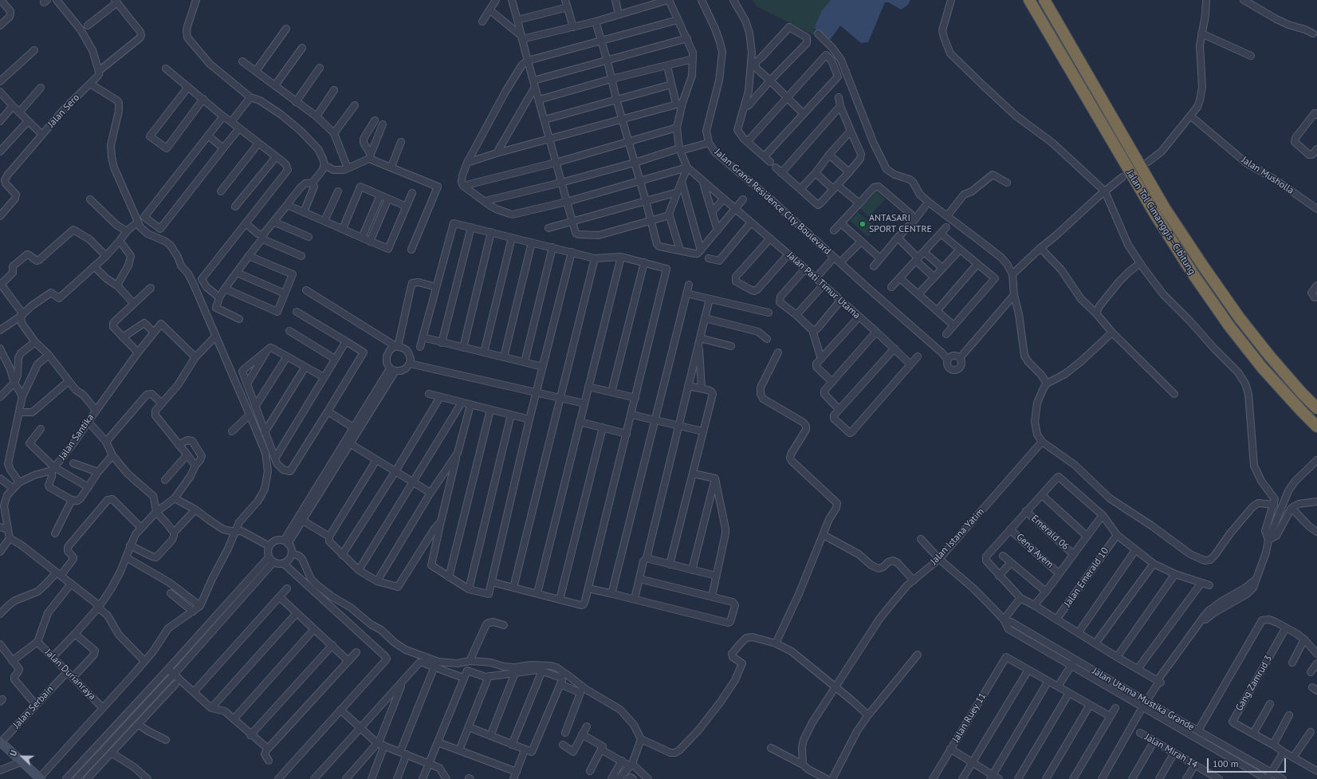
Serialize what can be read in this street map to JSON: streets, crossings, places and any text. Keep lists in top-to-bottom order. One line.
{"streets":{"highway":["Jalan Tol Cimanggis–Cibitung"],"street":["Jalan Sero","Jalan Musholla","Jalan Grand Residence City Boulevard","Jalan Pati Timur Utama","Jalan Santika","Emerald 06","Jalan Istana Yatim","Geng Ayem","Jalan Emerald 10","Jalan Durianraya","Gang Zamrud 3","Jalan Utama Mustika Grande","Jalan Serbain","Jalan Ruey 11","Jalan Mirah 14"]},"crossings":[["Jalan Istana Yatim","Jalan Utama Mustika Grande"],["Jalan Durianraya","Jalan Serbain"]],"places":["ANTASARI SPORT CENTRE"],"scale_bar":"100 m","north":"left"}
